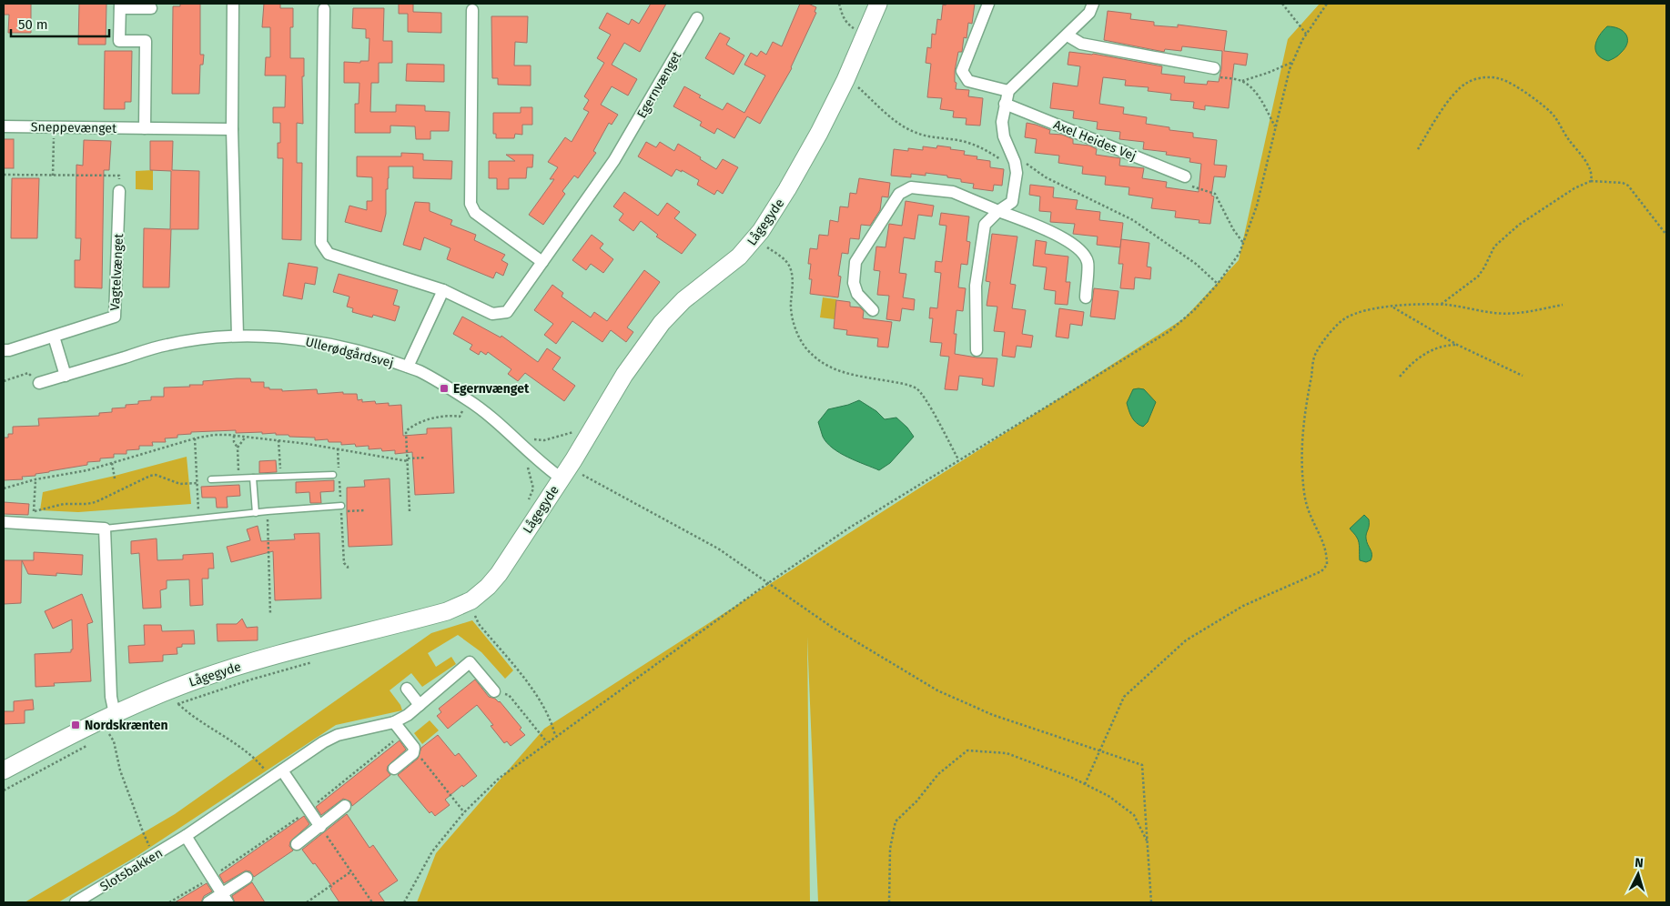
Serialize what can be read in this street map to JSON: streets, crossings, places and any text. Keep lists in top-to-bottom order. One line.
{"streets":{"street":["Egernvænget","Sneppevænget","Axel Heides Vej","Lågegyde","Vagtelvænget","Ullerødgårdsvej","Slotsbakken"]},"crossings":[["Lågegyde","Ullerødgårdsvej"]],"places":{"transit":["Egernvænget","Nordskrænten"]},"scale_bar":"50 m","north":"top"}
